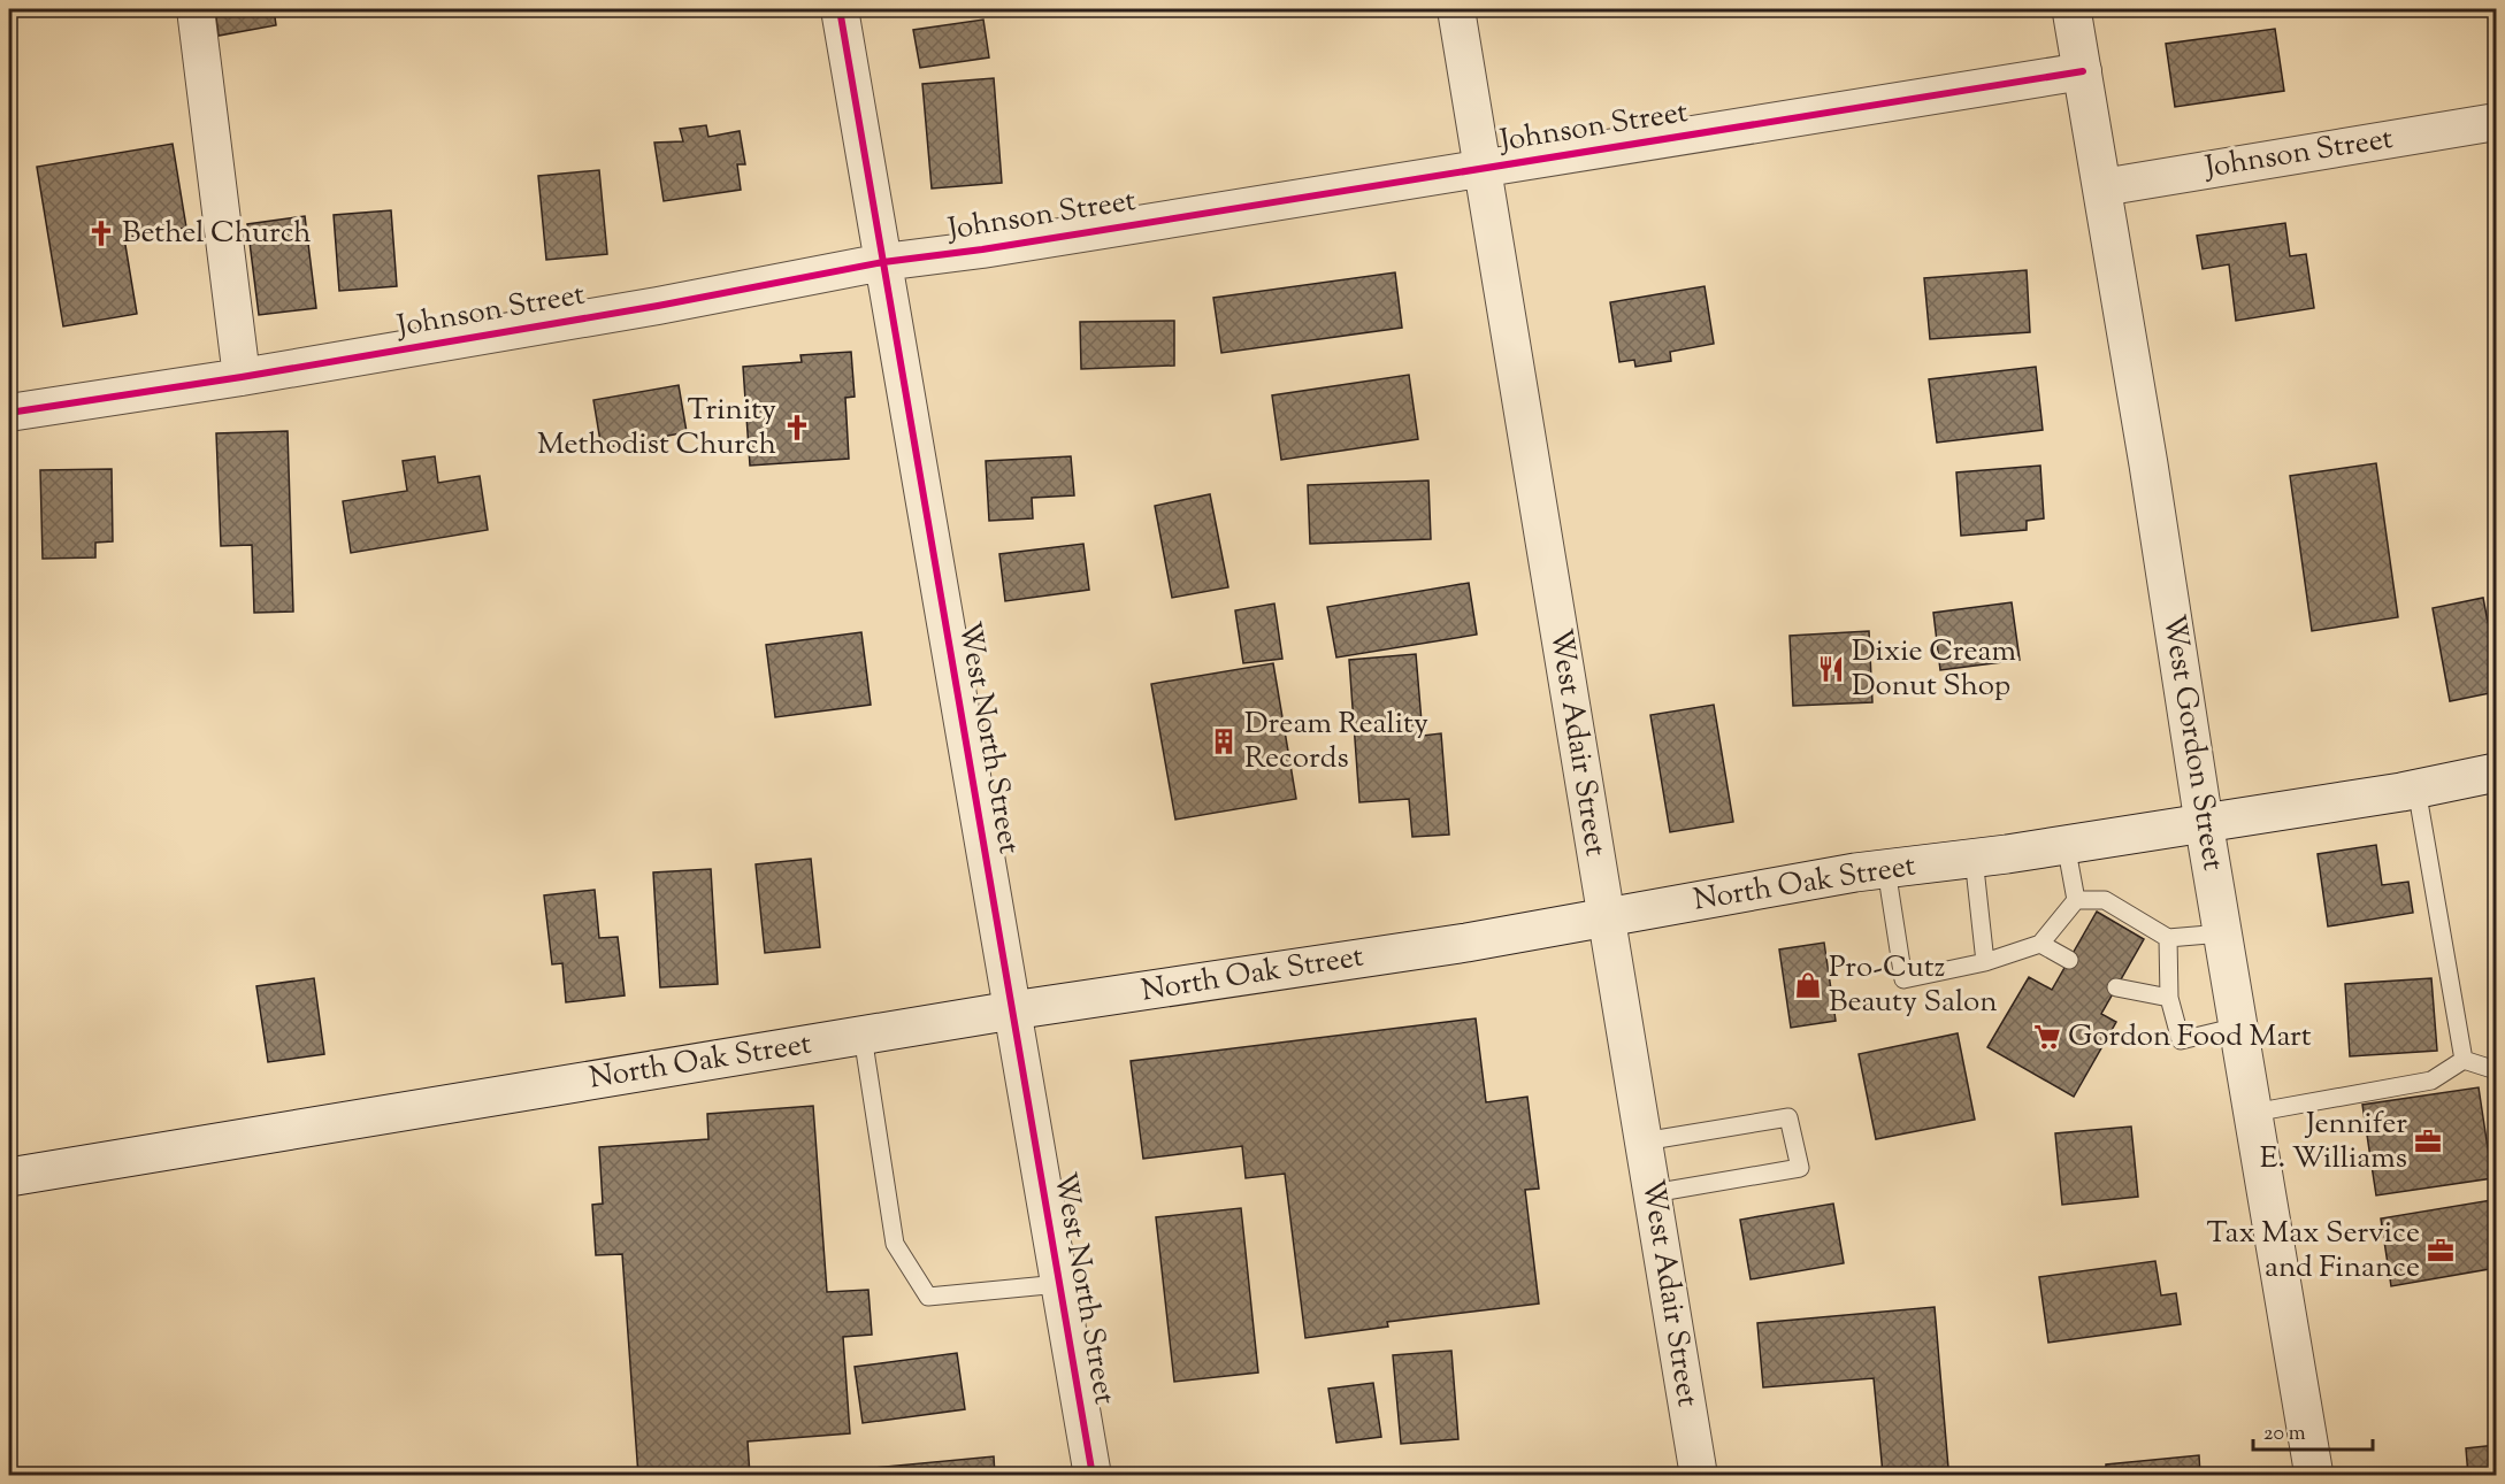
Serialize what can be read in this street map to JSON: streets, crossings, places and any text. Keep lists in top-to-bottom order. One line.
{"streets":{"main road":["West Gordon Street","North Oak Street"],"street":["Johnson Street","West North Street","West Adair Street"]},"crossings":[["Johnson Street","West North Street"],["Johnson Street","West Adair Street"],["Johnson Street","West Gordon Street"],["West North Street","North Oak Street"],["West Adair Street","North Oak Street"],["West Gordon Street","North Oak Street"]],"places":{"church":["Bethel Church","Trinity Methodist Church"],"restaurant":["Dixie Cream Donut Shop"],"building":["Dream Reality Records"],"shop":["Pro-Cutz Beauty Salon"],"supermarket":["Gordon Food Mart"],"office":["Jennifer E. Williams","Tax Max Service and Finance"]},"scale_bar":"20 m"}
